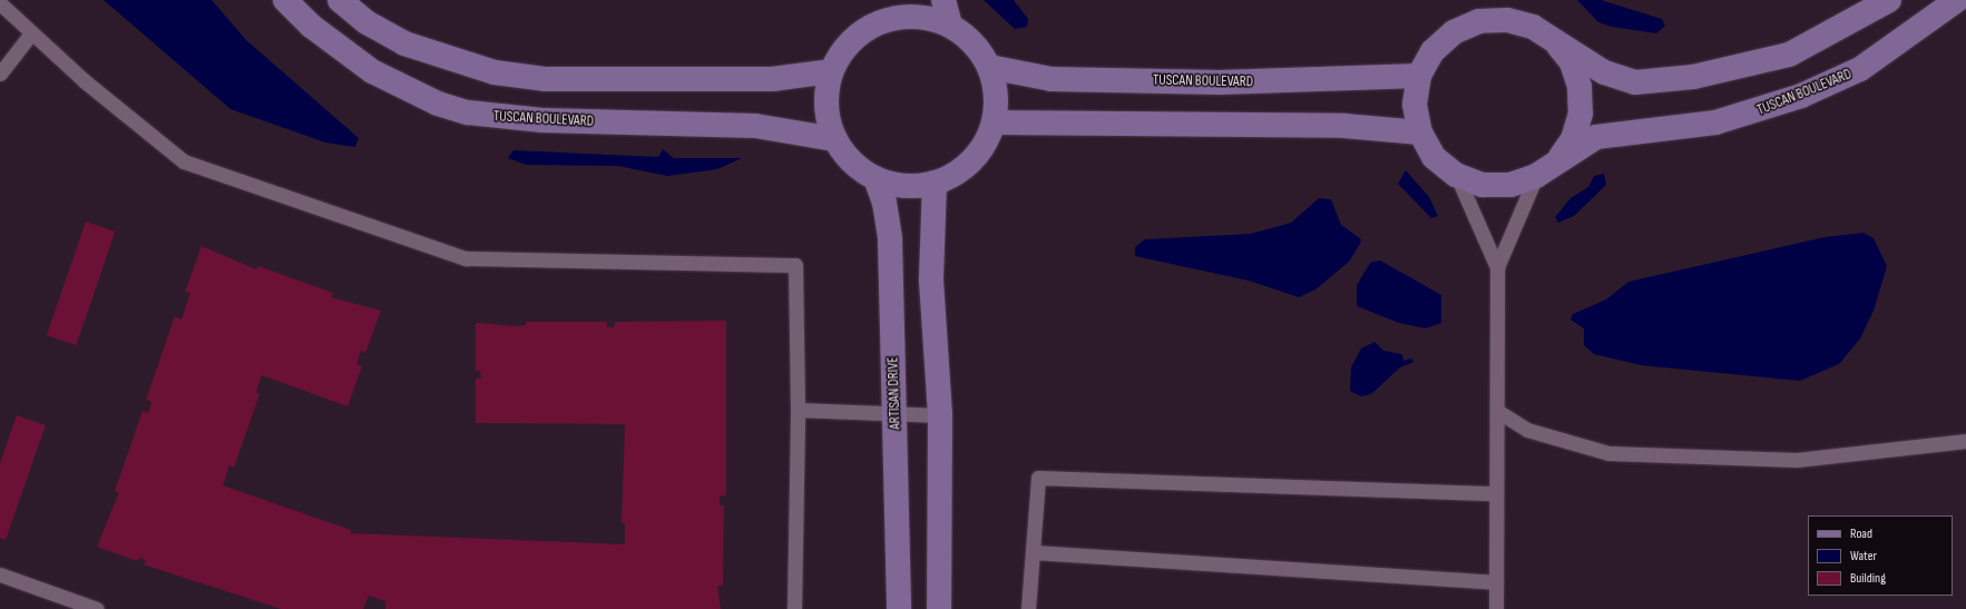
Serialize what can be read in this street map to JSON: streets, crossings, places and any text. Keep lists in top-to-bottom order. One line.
{"streets":{"main road":["TUSCAN BOULEVARD","ARTISAN DRIVE"]},"legend":["Road","Water","Building"]}
